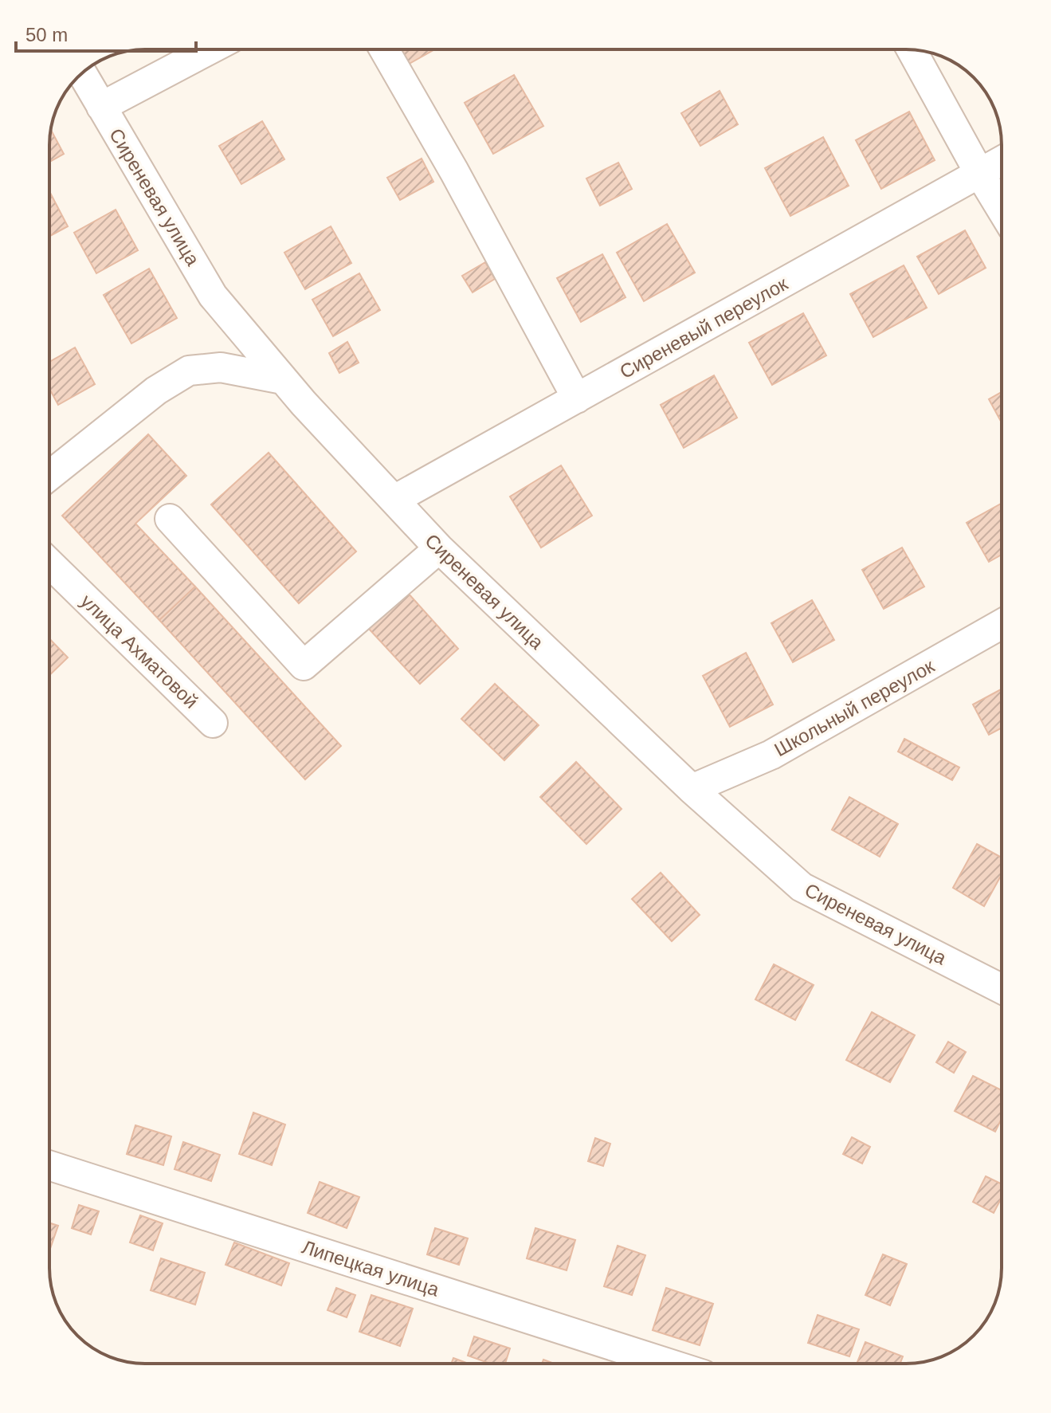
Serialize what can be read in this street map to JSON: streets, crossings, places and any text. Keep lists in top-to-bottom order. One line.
{"streets":{"street":["Сиреневая улица","Сиреневый переулок","улица Ахматовой","Школьный переулок","Липецкая улица"]},"crossings":[["Сиреневая улица","Сиреневый переулок"],["Сиреневая улица","Школьный переулок"]],"scale_bar":"50 m"}
